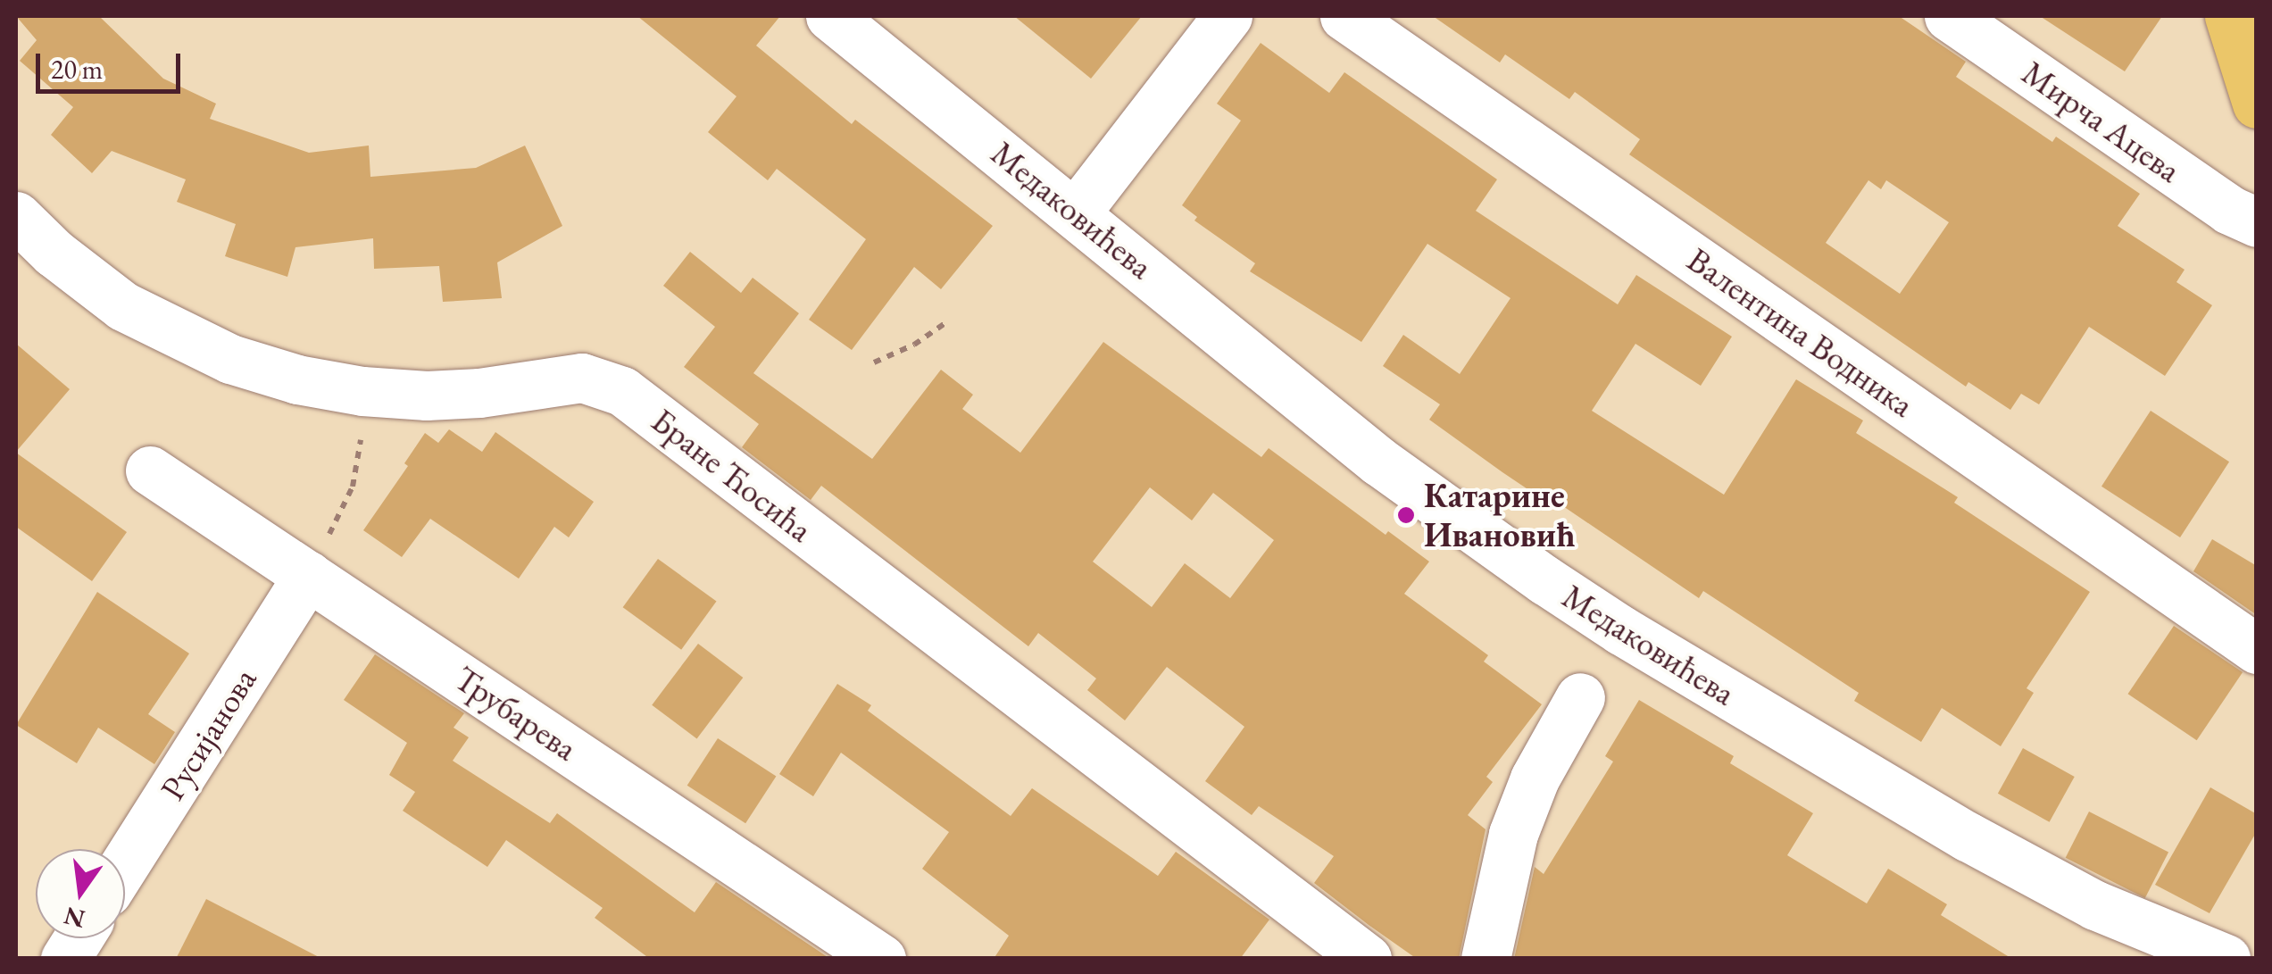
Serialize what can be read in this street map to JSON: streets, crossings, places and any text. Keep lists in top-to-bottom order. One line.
{"streets":{"street":["Мирча Ацева","Медаковићева","Валентина Водника","Бране Ћосића","Трубарева","Русијанова"]},"crossings":[["Трубарева","Русијанова"]],"places":["Катарине Ивановић"],"scale_bar":"20 m","north":"bottom"}
